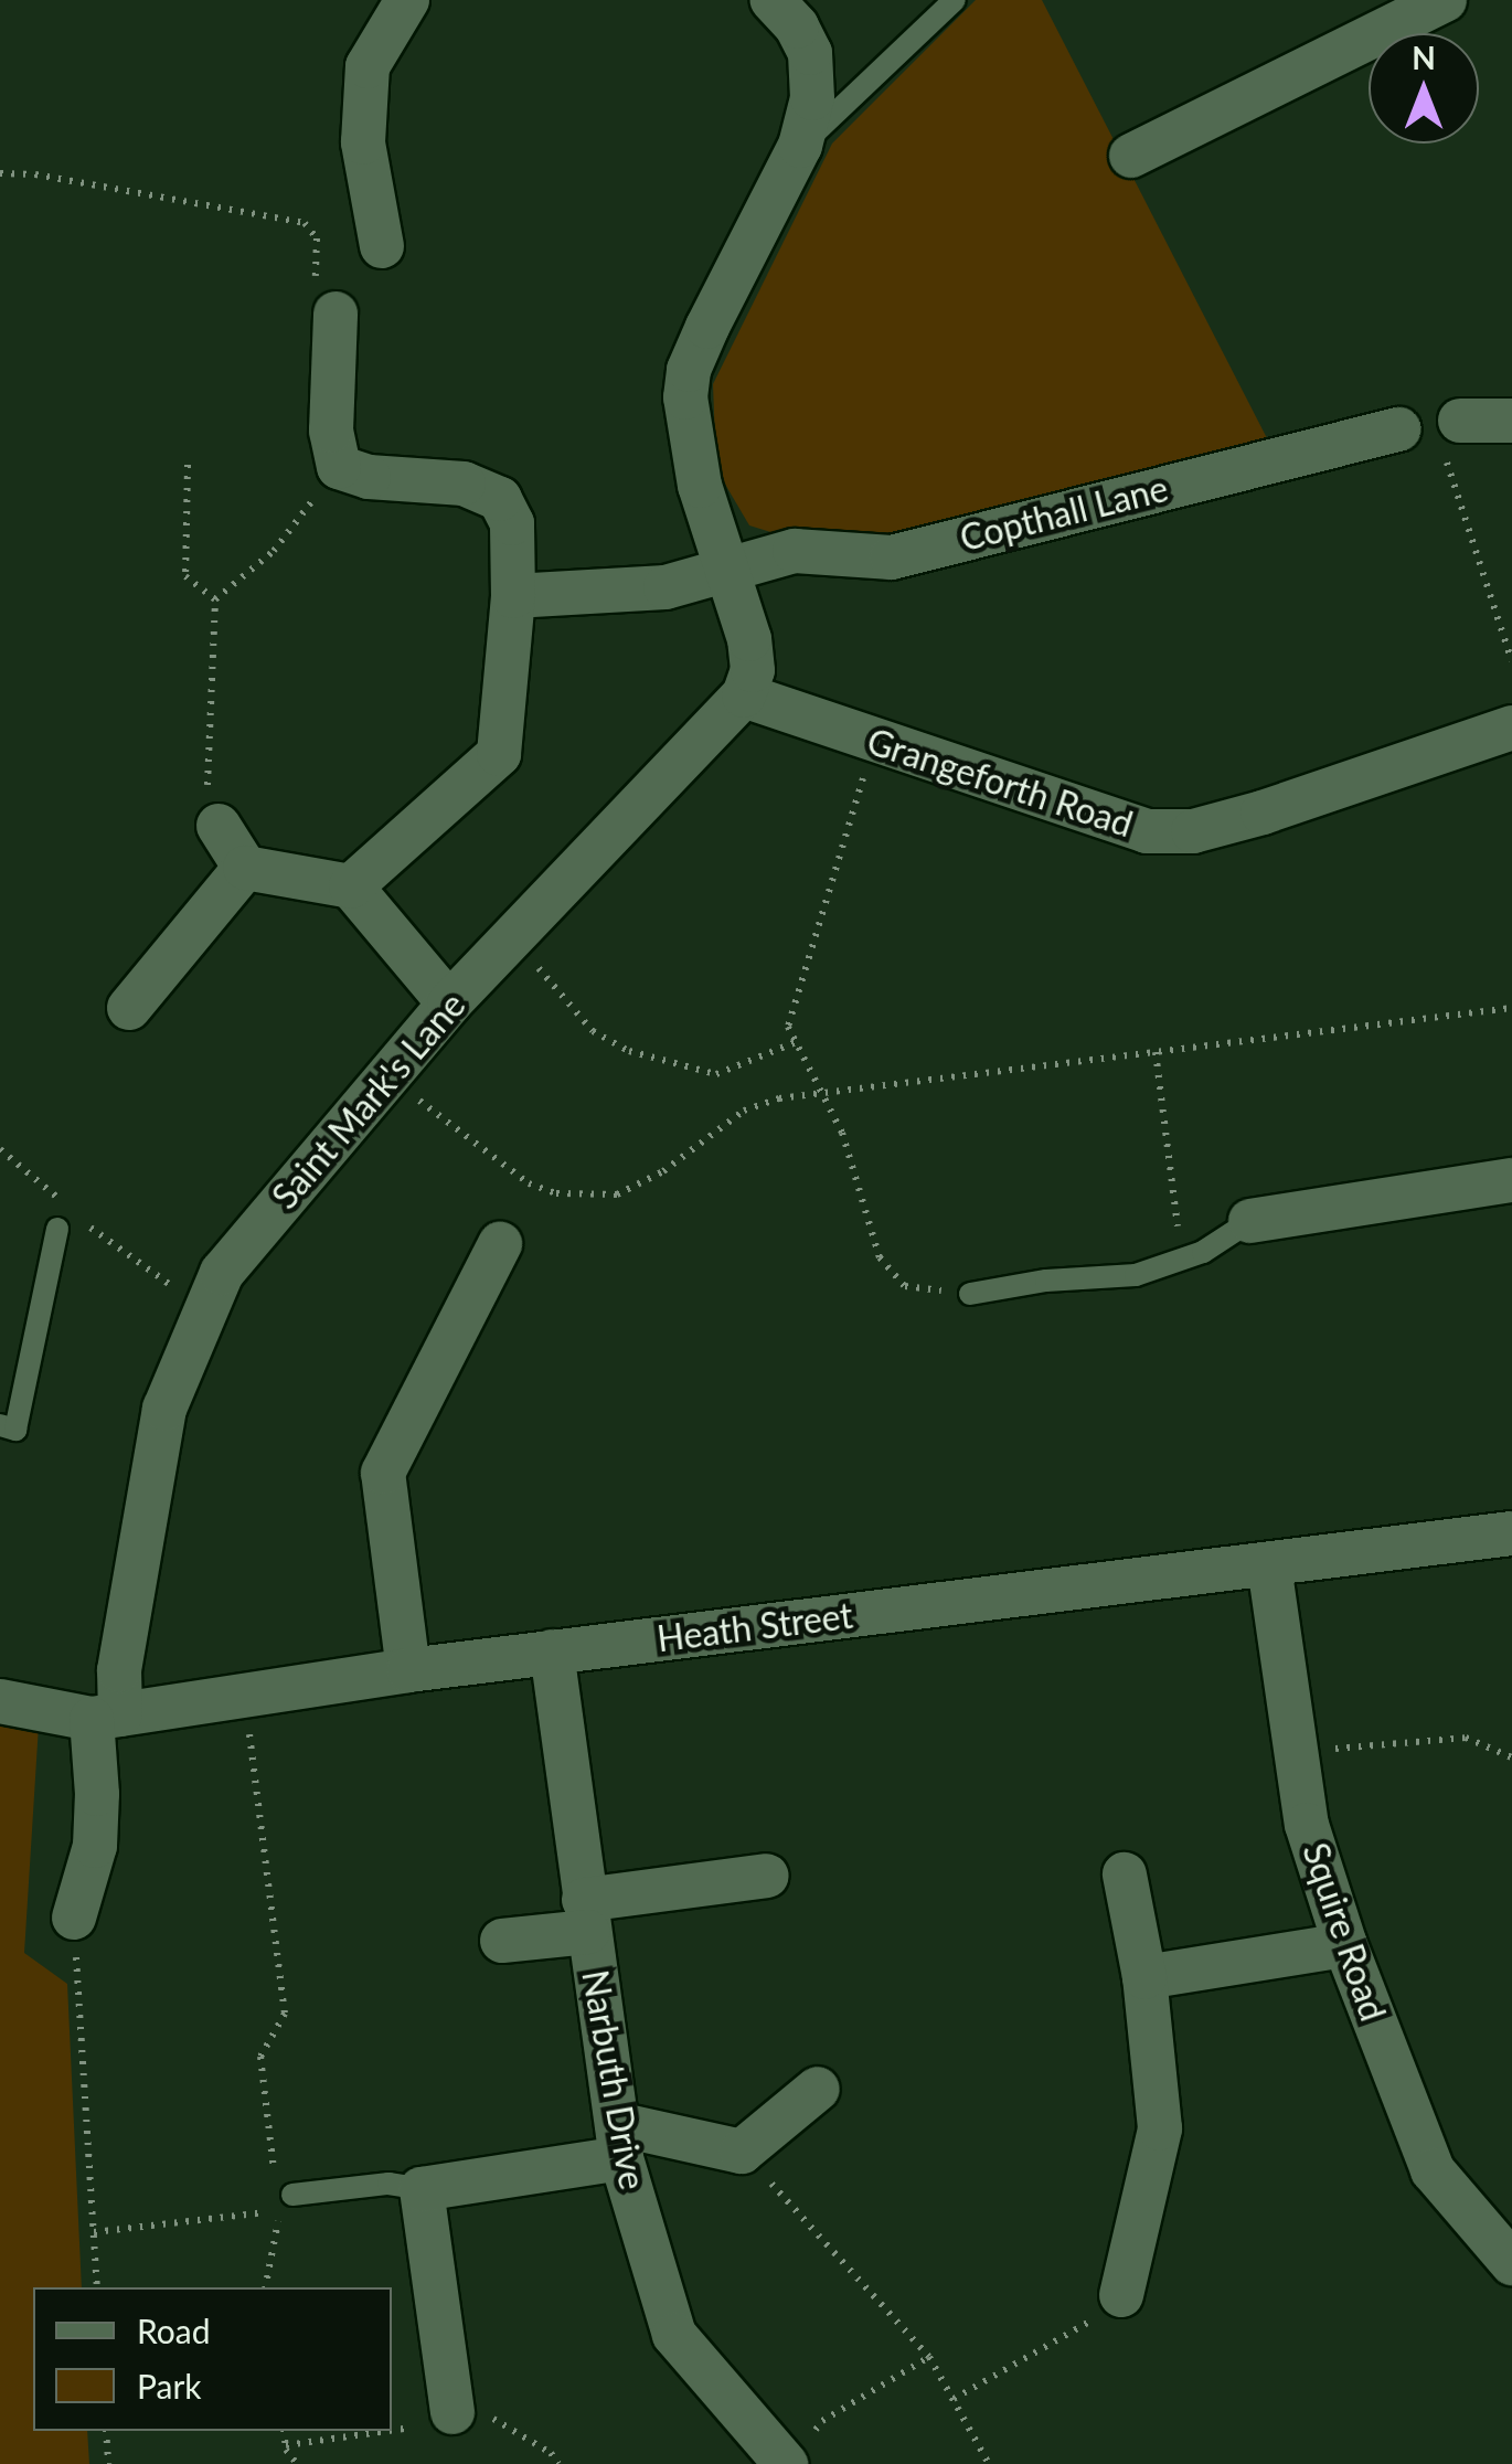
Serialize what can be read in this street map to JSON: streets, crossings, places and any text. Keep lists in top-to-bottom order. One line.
{"streets":{"street":["Copthall Lane","Grangeforth Road","Saint Mark's Lane","Heath Street","Squire Road","Narbuth Drive"]},"crossings":[["Grangeforth Road","Saint Mark's Lane"],["Saint Mark's Lane","Heath Street"],["Heath Street","Squire Road"],["Heath Street","Narbuth Drive"]],"legend":["Road","Park"],"north":"top"}
